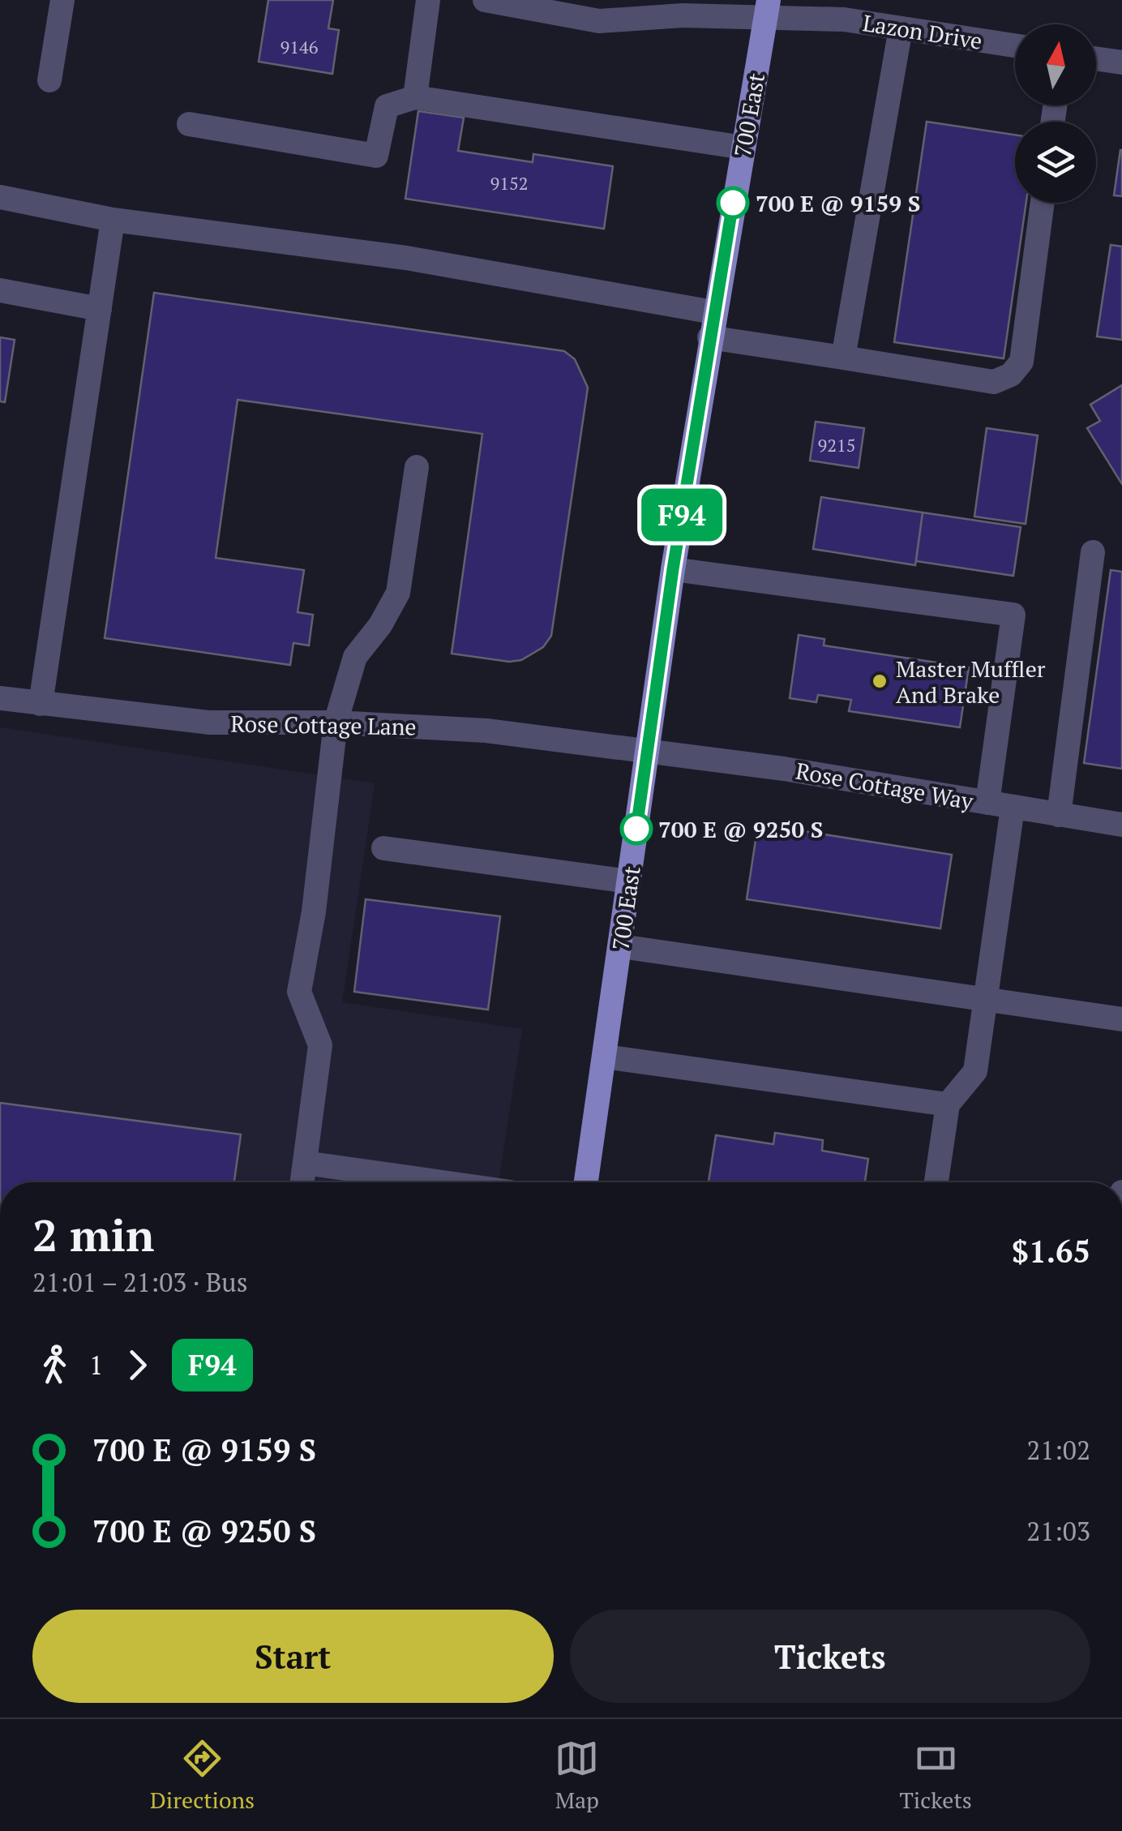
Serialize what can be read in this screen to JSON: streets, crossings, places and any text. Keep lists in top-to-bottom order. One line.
{"streets":{"main road":["700 East"],"street":["Lazon Drive","Rose Cottage Lane","Rose Cottage Way"]},"crossings":[["Lazon Drive","700 East"],["700 East","Rose Cottage Lane"],["700 East","Rose Cottage Way"],["Rose Cottage Lane","Rose Cottage Way"]],"places":["700 E @ 9159 S","Master Muffler And Brake","700 E @ 9250 S"],"lines":["bus line F94"],"house_numbers":["9146","9152","9215"],"north":"top","page":{"on_map":"F94","heading":["2 min","21:01 – 21:03 · Bus","$1.65"],"legs":["1","F94"],"list":[{"name":"700 E @ 9159 S","value":"21:02"},{"name":"700 E @ 9250 S","value":"21:03"}],"buttons":["Start","Tickets"],"tabs":["Directions","Map","Tickets"]}}
